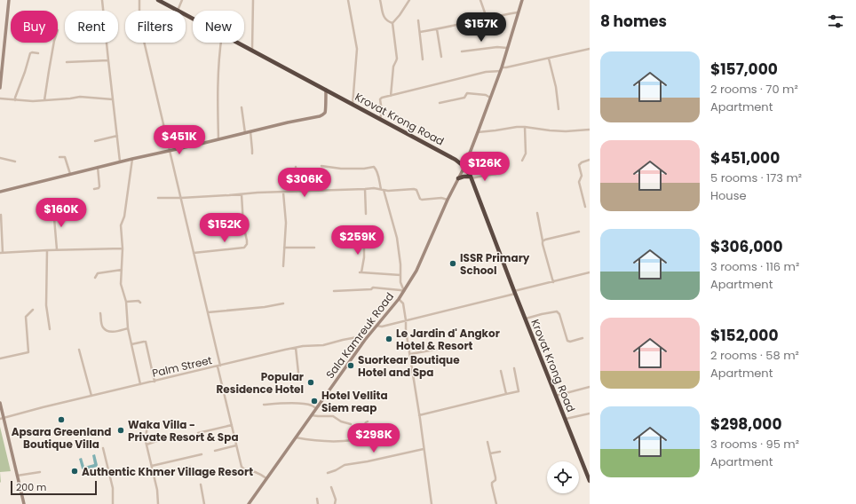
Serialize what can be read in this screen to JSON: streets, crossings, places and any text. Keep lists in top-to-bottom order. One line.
{"streets":{"highway":["Krovat Krong Road"],"street":["Sala Kamreuk Road","Palm Street"]},"crossings":[["Krovat Krong Road","Sala Kamreuk Road"],["Sala Kamreuk Road","Palm Street"]],"places":["ISSR Primary School","Le Jardin d' Angkor Hotel & Resort","Suorkear Boutique Hotel and Spa","Popular Residence Hotel","Hotel Vellita Siem reap","Apsara Greenland Boutique Villa","Waka Villa - Private Resort & Spa","Authentic Khmer Village Resort"],"scale_bar":"200 m","page":{"heading":"8 homes","chip":["Buy","Rent","Filters","New"],"price":["$157K","$451K","$126K","$306K","$160K","$152K","$259K","$298K"],"list":[{"name":"$157,000","note":"2 rooms · 70 m² · Apartment"},{"name":"$451,000","note":"5 rooms · 173 m² · House"},{"name":"$306,000","note":"3 rooms · 116 m² · Apartment"},{"name":"$152,000","note":"2 rooms · 58 m² · Apartment"},{"name":"$298,000","note":"3 rooms · 95 m² · Apartment"}],"scale":"200 m"}}
